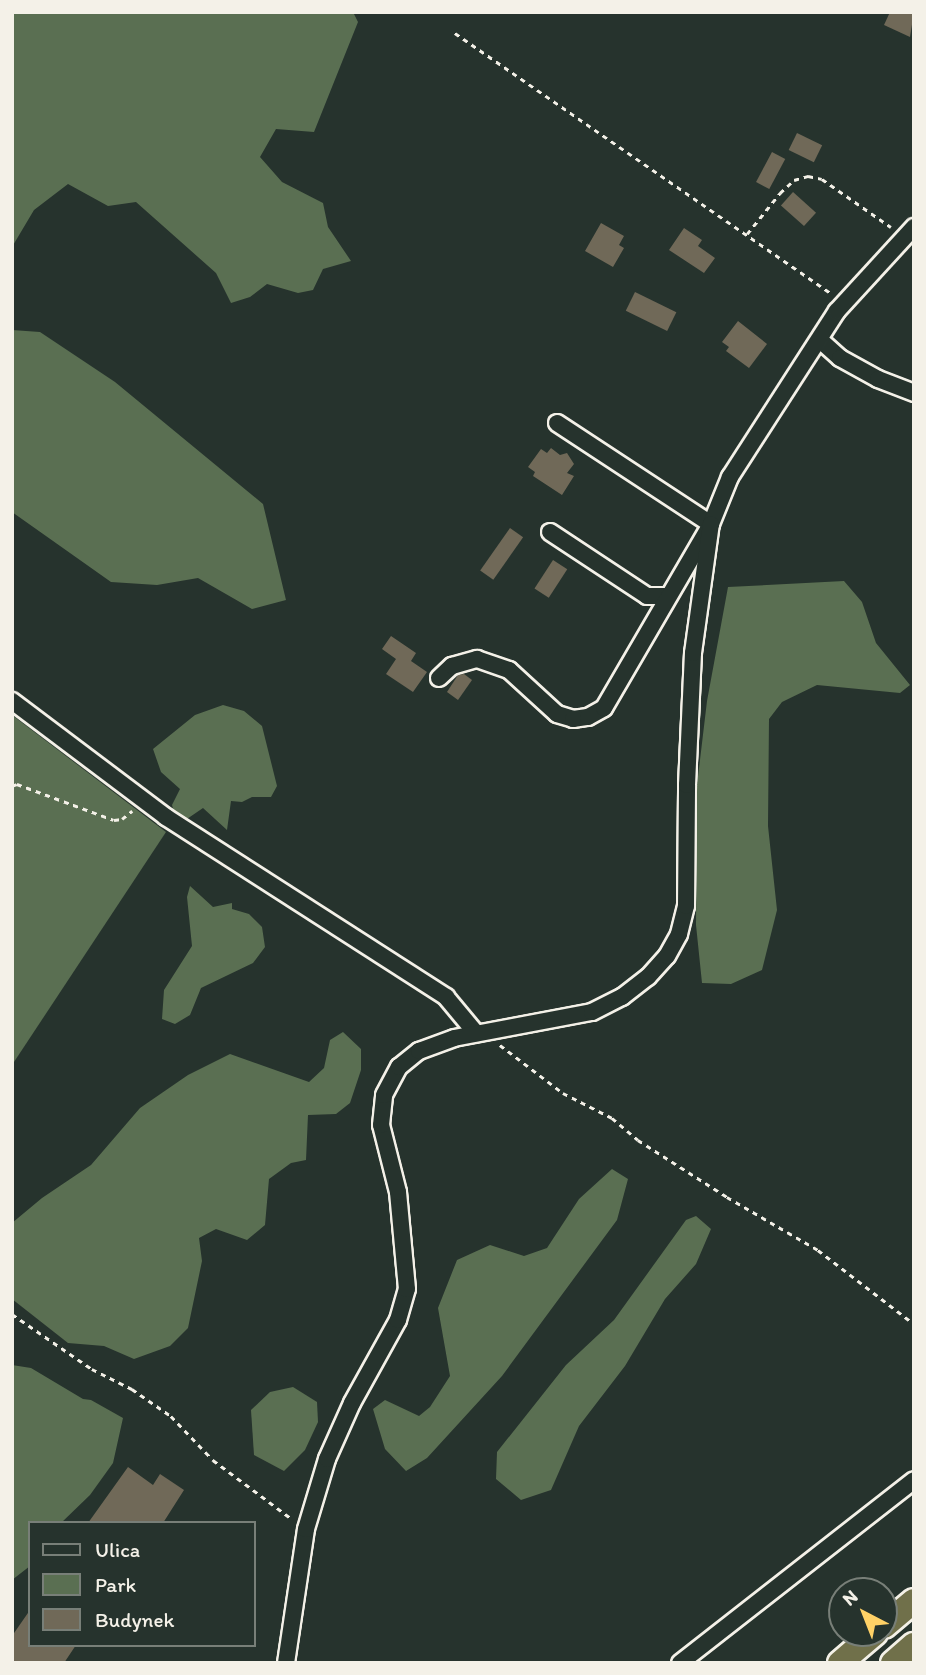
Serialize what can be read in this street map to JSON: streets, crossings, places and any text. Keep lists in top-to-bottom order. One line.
{"legend":["Ulica","Park","Budynek"],"north":"top left"}
